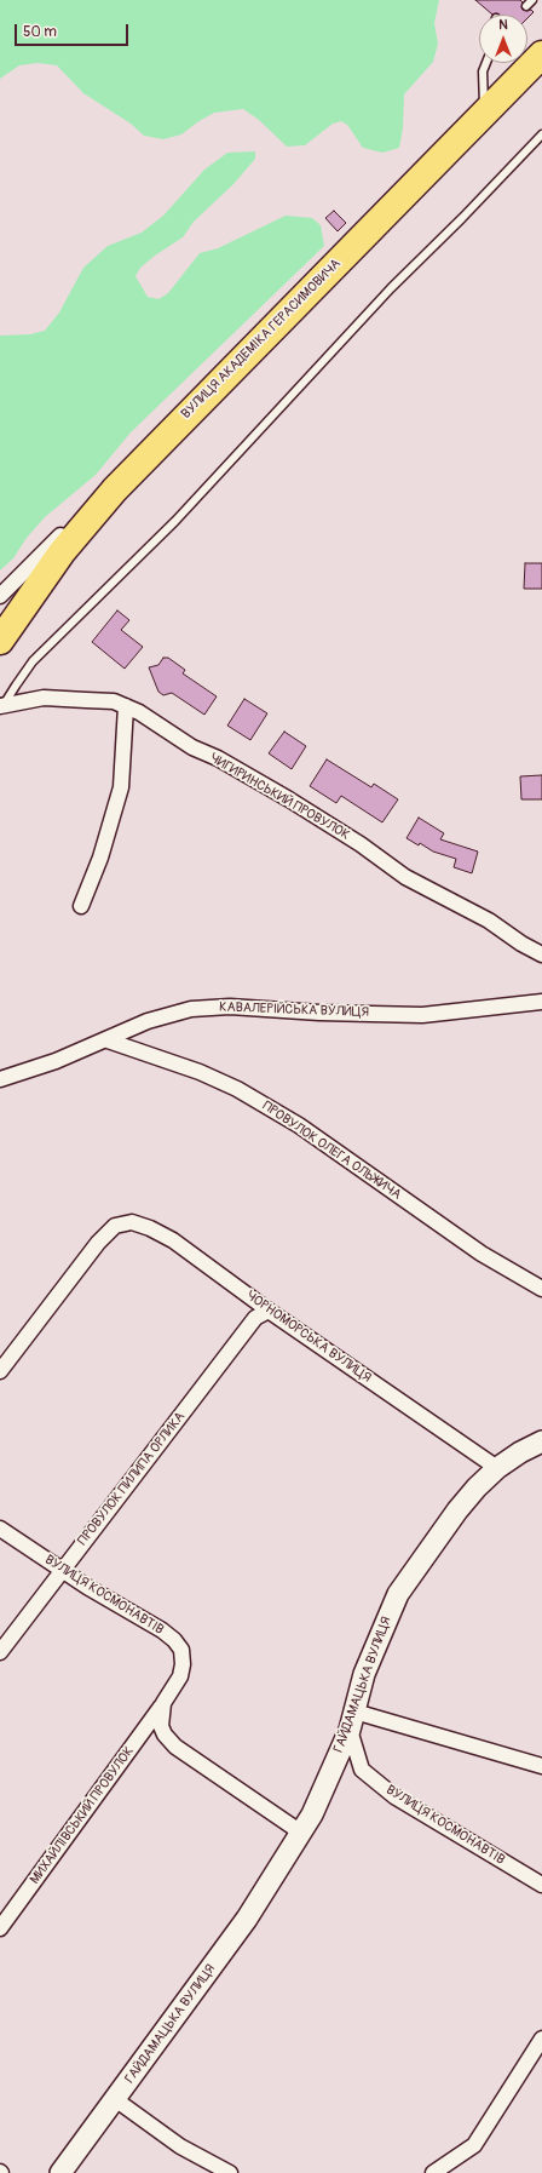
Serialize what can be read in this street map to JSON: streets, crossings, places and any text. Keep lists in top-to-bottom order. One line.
{"streets":{"highway":["ВУЛИЦЯ АКАДЕМІКА ГЕРАСИМОВИЧА"],"main road":["ГАЙДАМАЦЬКА ВУЛИЦЯ"],"street":["ЧИГИРИНСЬКИЙ ПРОВУЛОК","КАВАЛЕРІЙСЬКА ВУЛИЦЯ","ПРОВУЛОК ОЛЕГА ОЛЬЖИЧА","ЧОРНОМОРСЬКА ВУЛИЦЯ","ПРОВУЛОК ПИЛИПА ОРЛИКА","ВУЛИЦЯ КОСМОНАВТІВ","МИХАЙЛІВСЬКИЙ ПРОВУЛОК"]},"crossings":[["КАВАЛЕРІЙСЬКА ВУЛИЦЯ","ПРОВУЛОК ОЛЕГА ОЛЬЖИЧА"],["ЧОРНОМОРСЬКА ВУЛИЦЯ","ПРОВУЛОК ПИЛИПА ОРЛИКА"],["ЧОРНОМОРСЬКА ВУЛИЦЯ","ГАЙДАМАЦЬКА ВУЛИЦЯ"],["ПРОВУЛОК ПИЛИПА ОРЛИКА","ВУЛИЦЯ КОСМОНАВТІВ"],["ВУЛИЦЯ КОСМОНАВТІВ","ГАЙДАМАЦЬКА ВУЛИЦЯ"],["ВУЛИЦЯ КОСМОНАВТІВ","МИХАЙЛІВСЬКИЙ ПРОВУЛОК"]],"scale_bar":"50 m","north":"top"}
